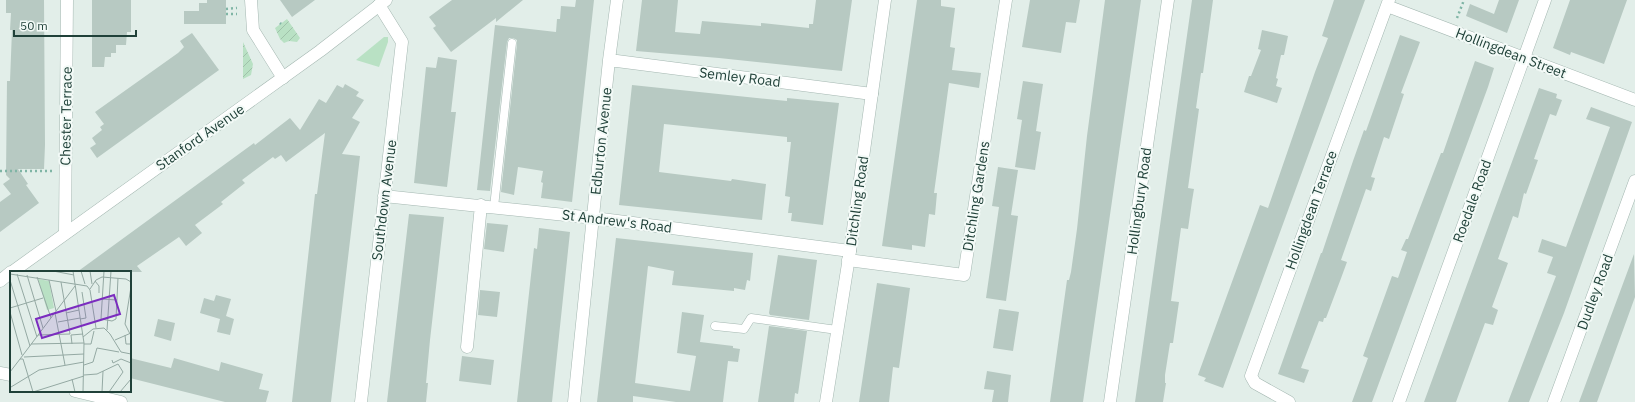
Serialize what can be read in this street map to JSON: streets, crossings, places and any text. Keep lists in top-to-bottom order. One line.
{"streets":{"street":["Hollingdean Street","Semley Road","Chester Terrace","Stanford Avenue","Edburton Avenue","Ditchling Gardens","Southdown Avenue","Ditchling Road","Hollingbury Road","Roedale Road","Hollingdean Terrace","St Andrew's Road","Dudley Road"]},"crossings":[["Hollingdean Street","Roedale Road"],["Hollingdean Street","Hollingdean Terrace"],["Semley Road","Edburton Avenue"],["Semley Road","Ditchling Road"],["Chester Terrace","Stanford Avenue"],["Stanford Avenue","Southdown Avenue"],["Edburton Avenue","St Andrew's Road"],["Ditchling Gardens","Ditchling Road"],["Ditchling Gardens","St Andrew's Road"],["Southdown Avenue","St Andrew's Road"],["Ditchling Road","St Andrew's Road"]],"scale_bar":"50 m"}
